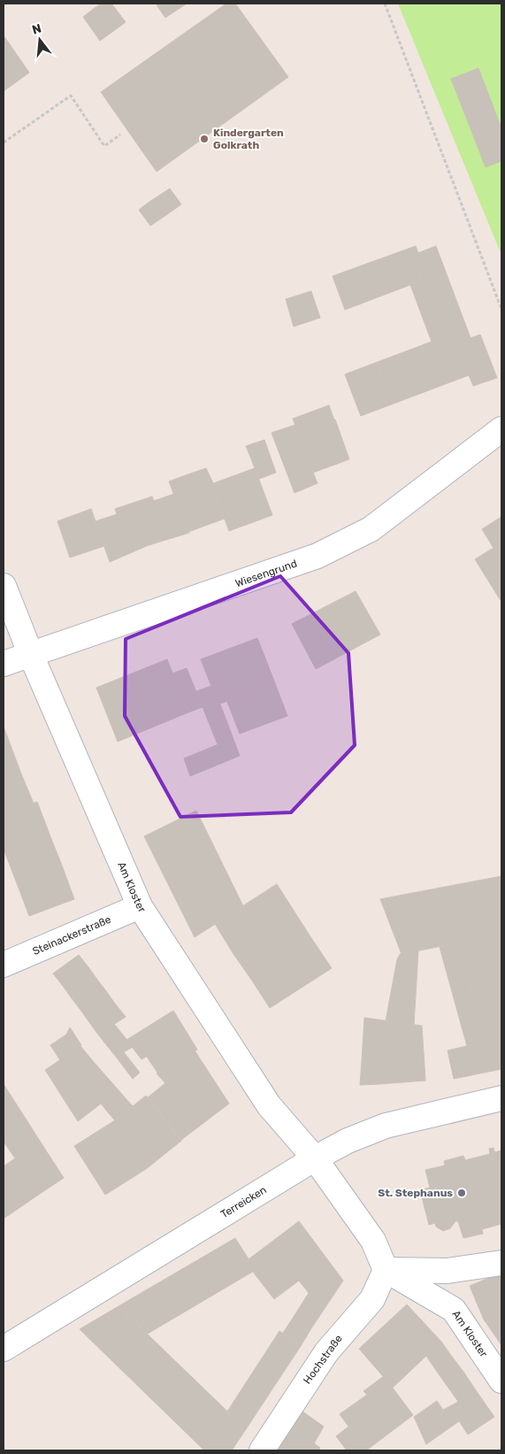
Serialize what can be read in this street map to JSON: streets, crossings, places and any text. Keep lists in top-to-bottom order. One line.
{"streets":{"street":["Wiesengrund","Am Kloster","Steinackerstraße","Terreicken","Hochstraße"]},"crossings":[["Wiesengrund","Am Kloster"],["Am Kloster","Steinackerstraße"],["Am Kloster","Terreicken"],["Am Kloster","Hochstraße"]],"places":["Kindergarten Golkrath","St. Stephanus"],"north":"top"}
